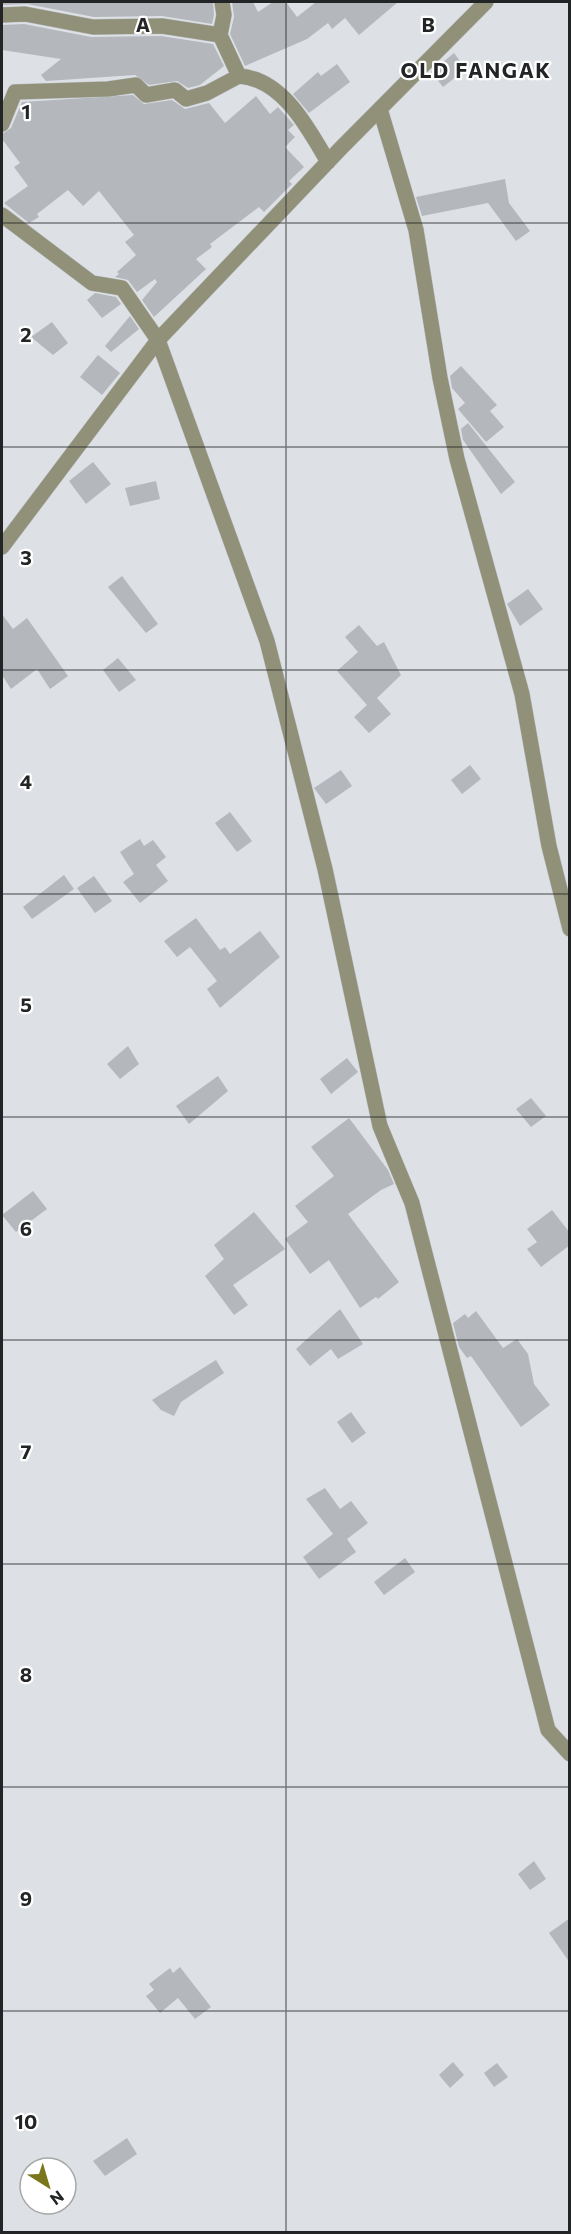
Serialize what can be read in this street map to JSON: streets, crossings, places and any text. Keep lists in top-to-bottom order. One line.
{"districts":["OLD FANGAK"],"north":"bottom right","grid":{"columns":["A","B"],"rows":["1","2","3","4","5","6","7","8","9","10"]}}
